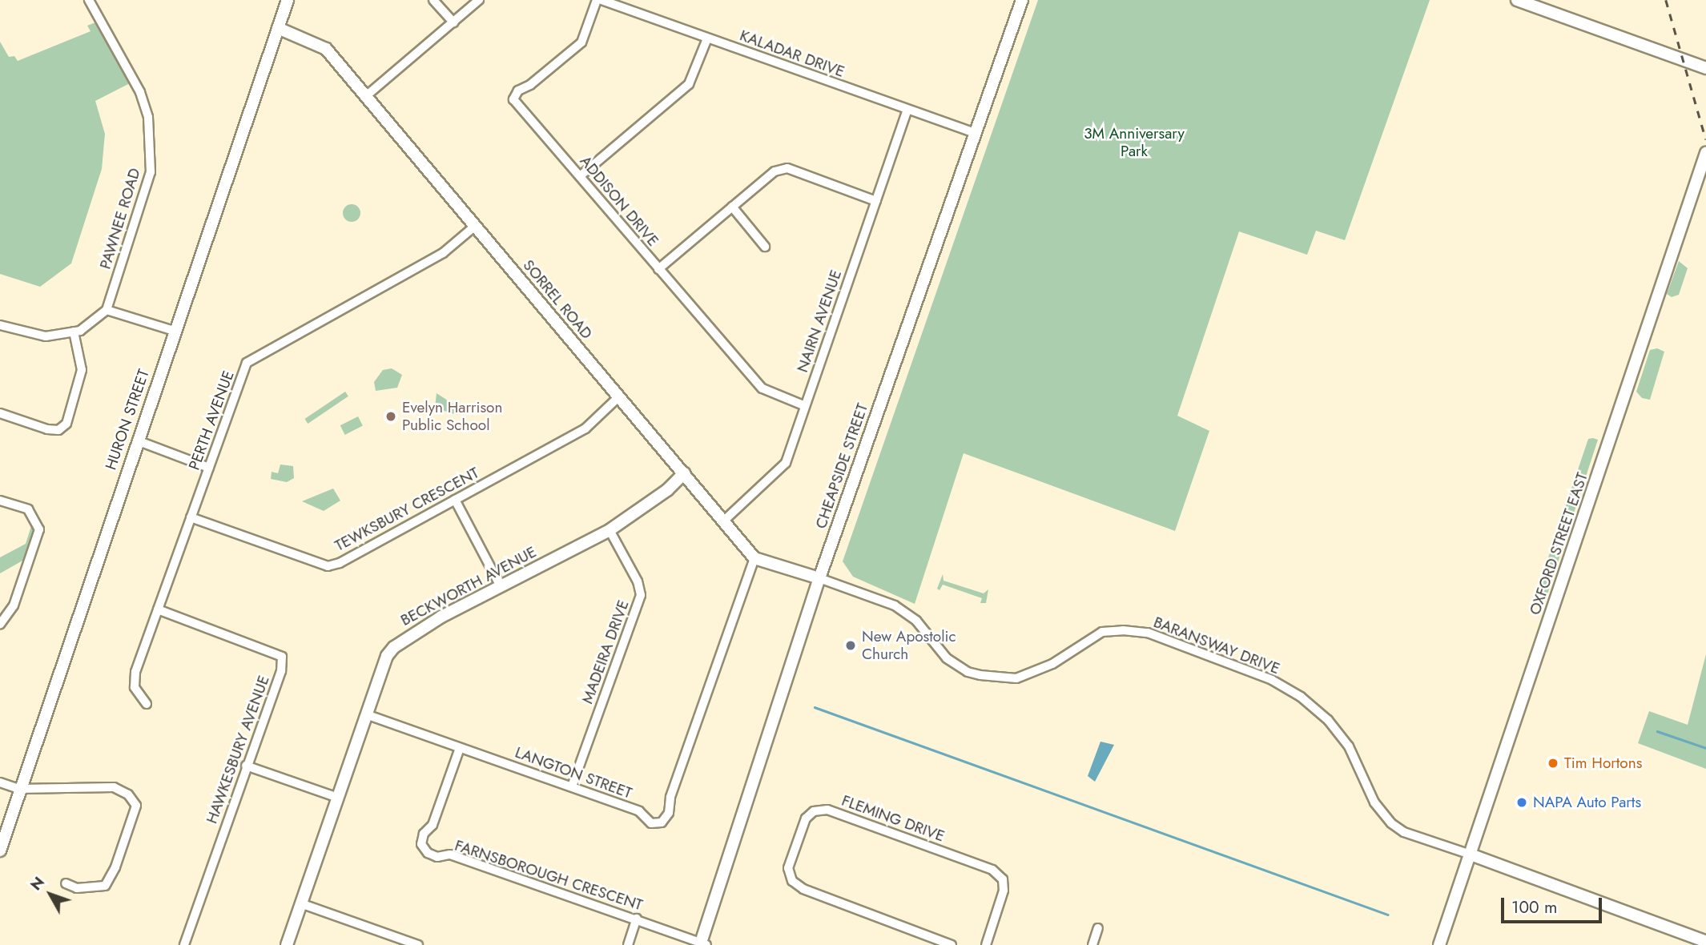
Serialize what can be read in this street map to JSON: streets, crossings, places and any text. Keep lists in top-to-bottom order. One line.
{"streets":{"street":["KALADAR DRIVE","ADDISON DRIVE","PAWNEE ROAD","SORREL ROAD","NAIRN AVENUE","HURON STREET","PERTH AVENUE","CHEAPSIDE STREET","TEWKSBURY CRESCENT","OXFORD STREET EAST","BECKWORTH AVENUE","BARANSWAY DRIVE","MADEIRA DRIVE","HAWKESBURY AVENUE","LANGTON STREET","FLEMING DRIVE","FARNSBOROUGH CRESCENT"]},"crossings":[["KALADAR DRIVE","NAIRN AVENUE"],["KALADAR DRIVE","CHEAPSIDE STREET"],["ADDISON DRIVE","NAIRN AVENUE"],["SORREL ROAD","NAIRN AVENUE"],["SORREL ROAD","HURON STREET"],["SORREL ROAD","PERTH AVENUE"],["SORREL ROAD","TEWKSBURY CRESCENT"],["SORREL ROAD","BECKWORTH AVENUE"],["SORREL ROAD","LANGTON STREET"],["PERTH AVENUE","TEWKSBURY CRESCENT"],["PERTH AVENUE","HAWKESBURY AVENUE"],["CHEAPSIDE STREET","BARANSWAY DRIVE"],["CHEAPSIDE STREET","FARNSBOROUGH CRESCENT"],["OXFORD STREET EAST","BARANSWAY DRIVE"],["BECKWORTH AVENUE","MADEIRA DRIVE"],["BECKWORTH AVENUE","LANGTON STREET"],["MADEIRA DRIVE","LANGTON STREET"],["LANGTON STREET","FARNSBOROUGH CRESCENT"]],"parks":["3M Anniversary Park"],"places":["Evelyn Harrison Public School","New Apostolic Church","Tim Hortons","NAPA Auto Parts"],"scale_bar":"100 m","north":"top left"}
